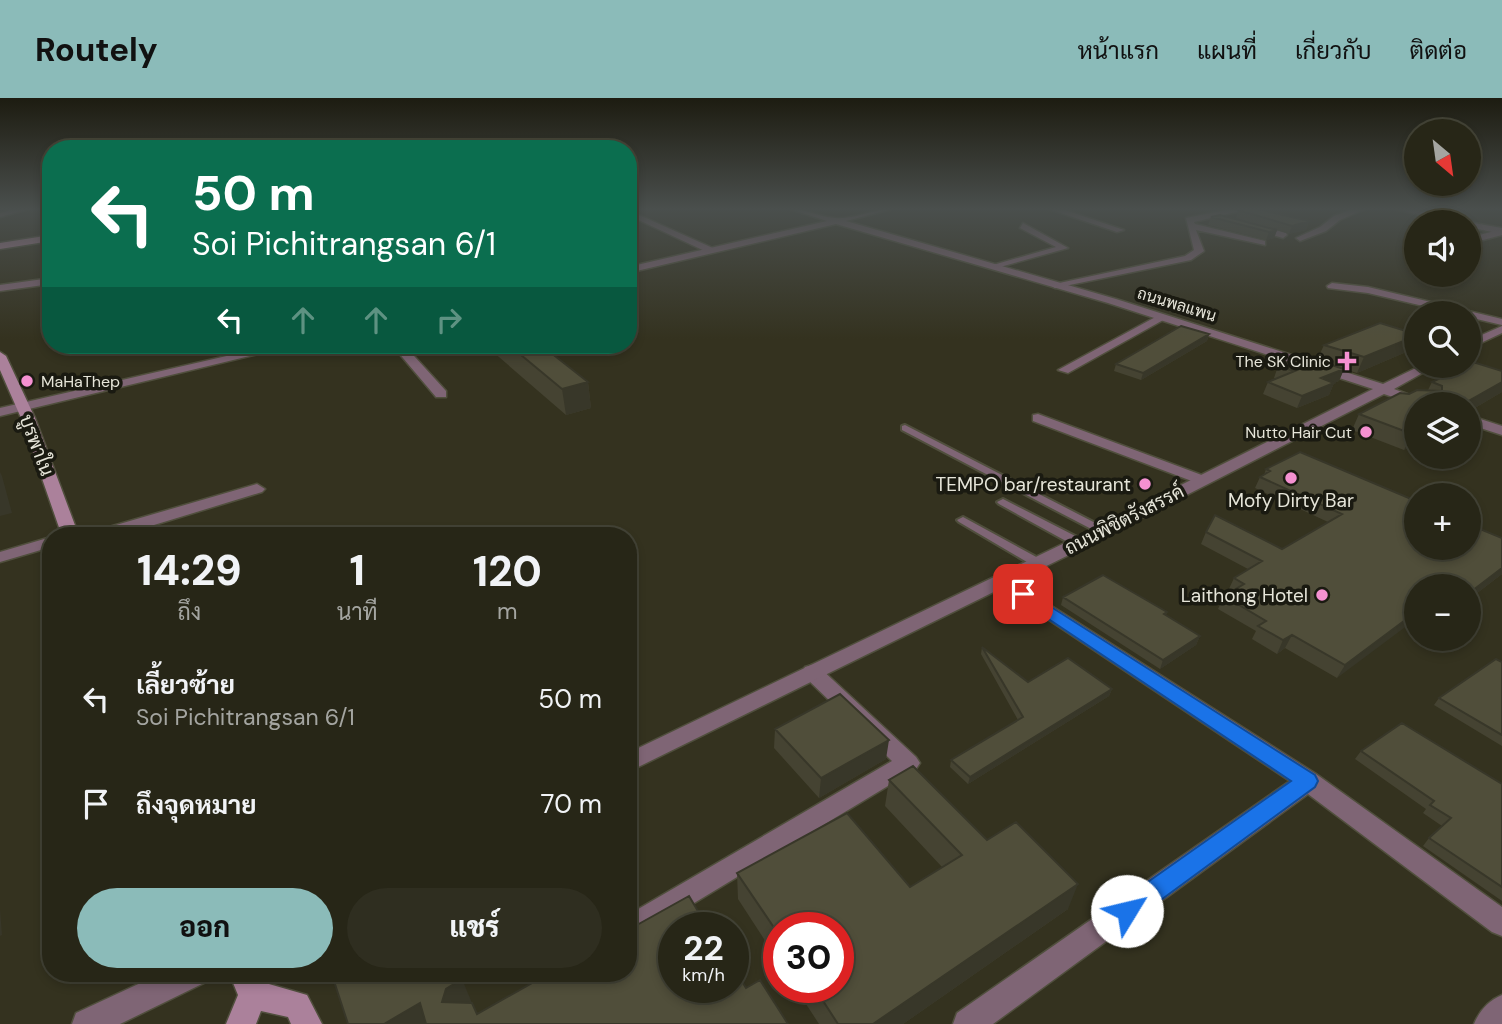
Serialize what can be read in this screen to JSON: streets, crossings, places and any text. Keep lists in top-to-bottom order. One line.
{"streets":{"main road":["บูรพาใน"],"street":["ถนนพลแพน","ถนนพิชิตรังสรรค์"]},"crossings":[["ถนนพลแพน","ถนนพิชิตรังสรรค์"]],"places":{"health":["The SK Clinic"],"other":["MaHaThep","Nutto Hair Cut","Mofy Dirty Bar","TEMPO bar/restaurant","Laithong Hotel"]},"north":"bottom right","page":{"header":"Routely","nav":["หน้าแรก","แผนที่","เกี่ยวกับ","ติดต่อ"],"map_buttons":["+","−"],"turn":["50 m","Soi Pichitrangsan 6/1"],"eta":["14:29","ถึง","1","นาที","120","m"],"list":[{"name":"เลี้ยวซ้าย","note":"Soi Pichitrangsan 6/1","value":"50 m"},{"name":"ถึงจุดหมาย","value":"70 m"}],"buttons":["ออก","แชร์"],"speed":"22 km/h","limit":"30"}}
